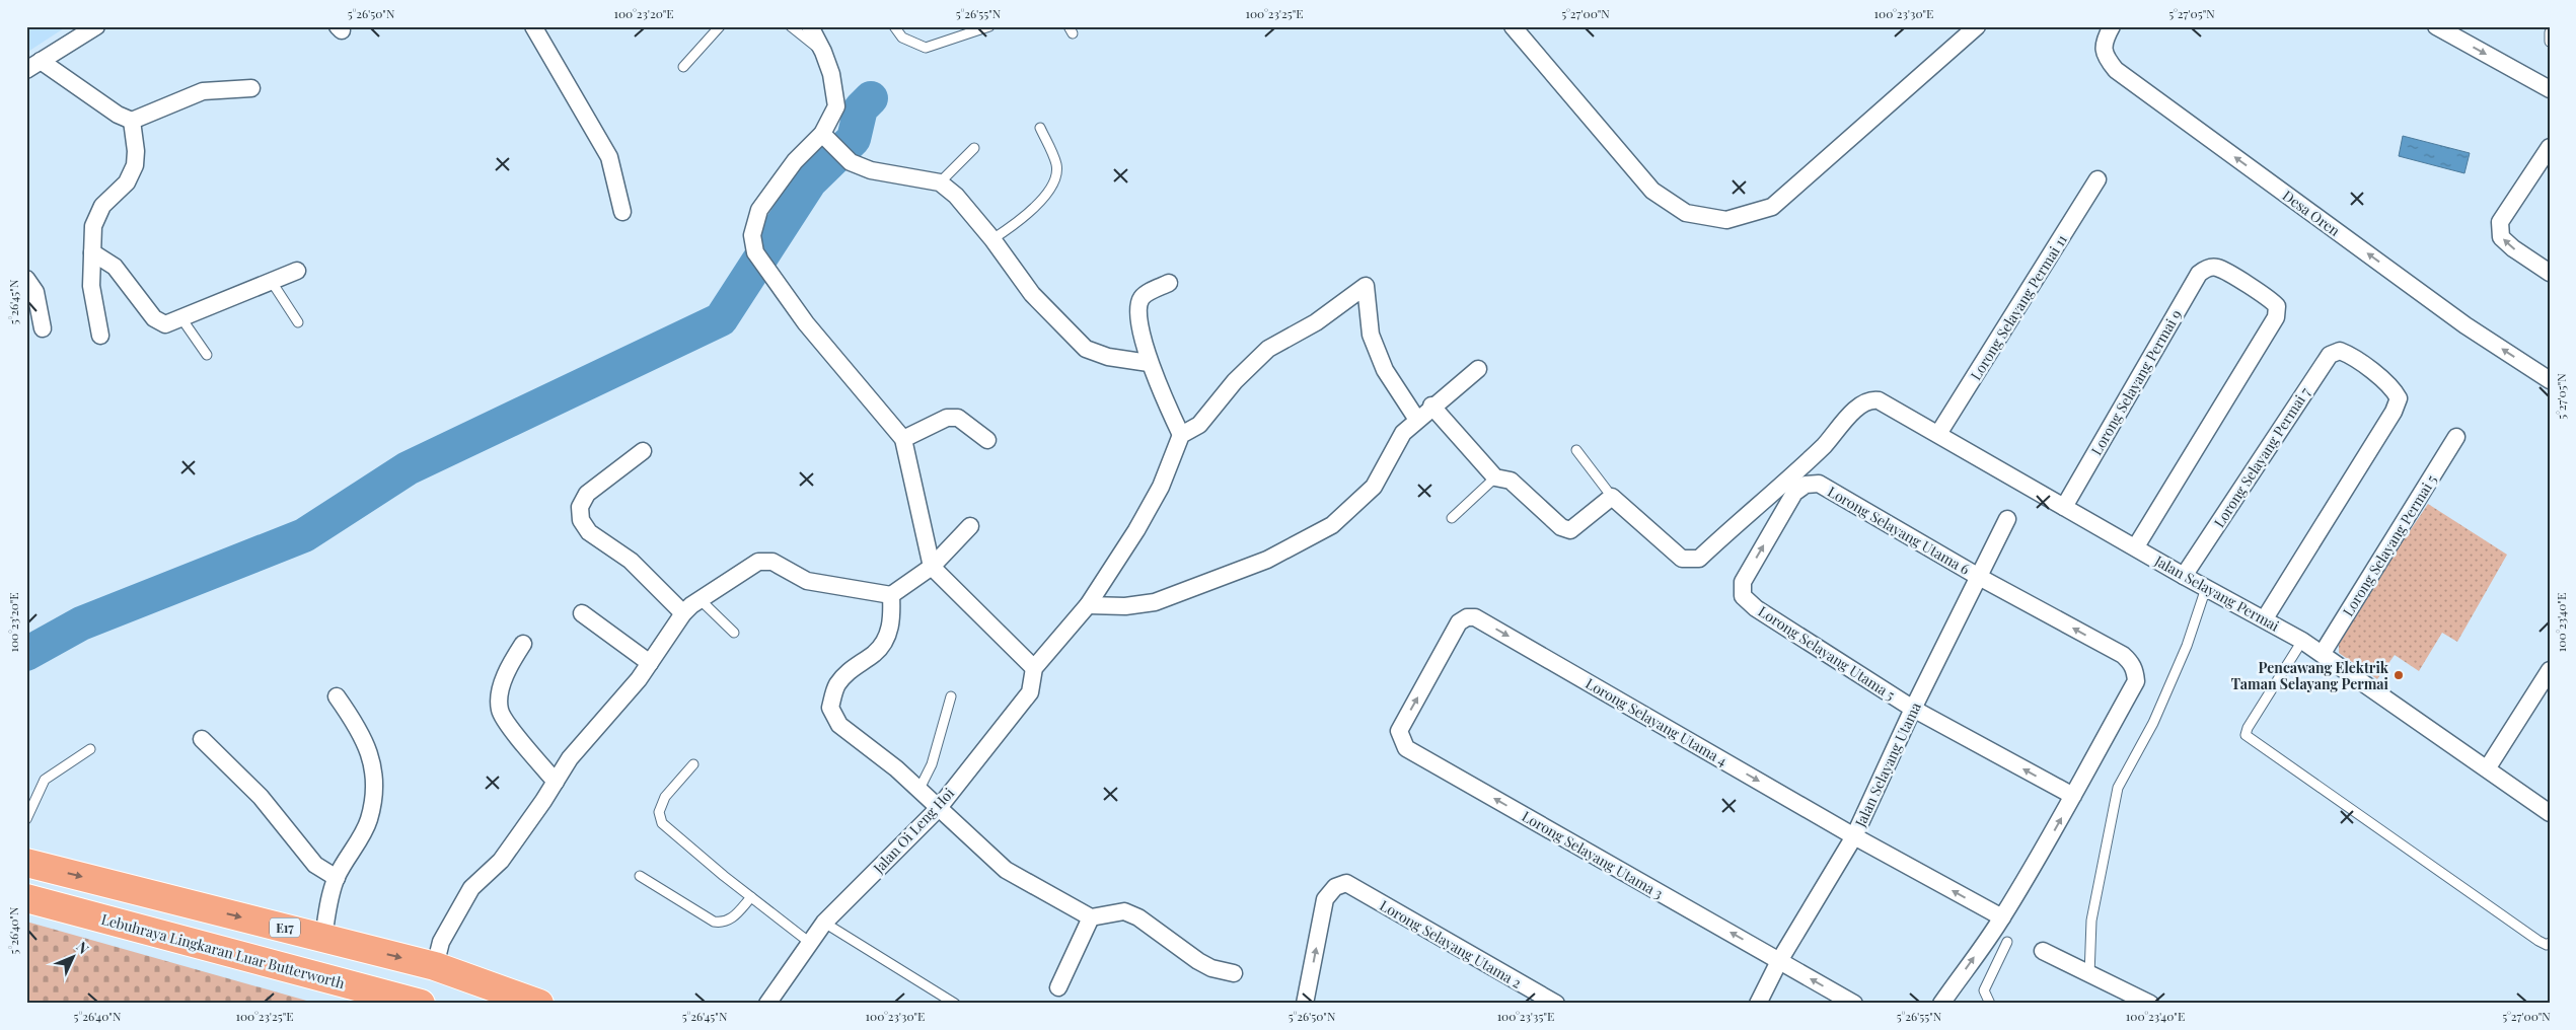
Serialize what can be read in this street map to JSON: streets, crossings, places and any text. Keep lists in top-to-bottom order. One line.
{"streets":{"highway":["E17","Lebuhraya Lingkaran Luar Butterworth"],"street":["Desa Oren","Lorong Selayang Permai 11","Lorong Selayang Permai 9","Lorong Selayang Permai 7","Lorong Selayang Utama 6","Lorong Selayang Permai 5","Jalan Selayang Permai","Lorong Selayang Utama 5","Lorong Selayang Utama 4","Jalan Selayang Utama","Jalan Oi Leng Hoi","Lorong Selayang Utama 3","Lorong Selayang Utama 2"]},"crossings":[["Lorong Selayang Permai 11","Jalan Selayang Permai"],["Lorong Selayang Permai 9","Jalan Selayang Permai"],["Lorong Selayang Permai 7","Jalan Selayang Permai"],["Lorong Selayang Utama 6","Lorong Selayang Utama 5"],["Lorong Selayang Utama 6","Jalan Selayang Utama"],["Lorong Selayang Permai 5","Jalan Selayang Permai"],["Lorong Selayang Utama 5","Jalan Selayang Utama"],["Lorong Selayang Utama 4","Jalan Selayang Utama"],["Lorong Selayang Utama 4","Lorong Selayang Utama 3"],["Jalan Selayang Utama","Lorong Selayang Utama 3"]],"one_way":["Desa Oren","Lorong Selayang Utama 5","Lorong Selayang Utama 3"],"places":["Pencawang Elektrik Taman Selayang Permai"],"north":"top right","coordinates":["5°26'50\"N","100°23'20\"E","5°26'55\"N","100°23'25\"E","5°27'00\"N","100°23'30\"E","5°27'05\"N","5°26'45\"N","100°23'40\"E","5°26'40\"N","100°23'35\"E"]}
